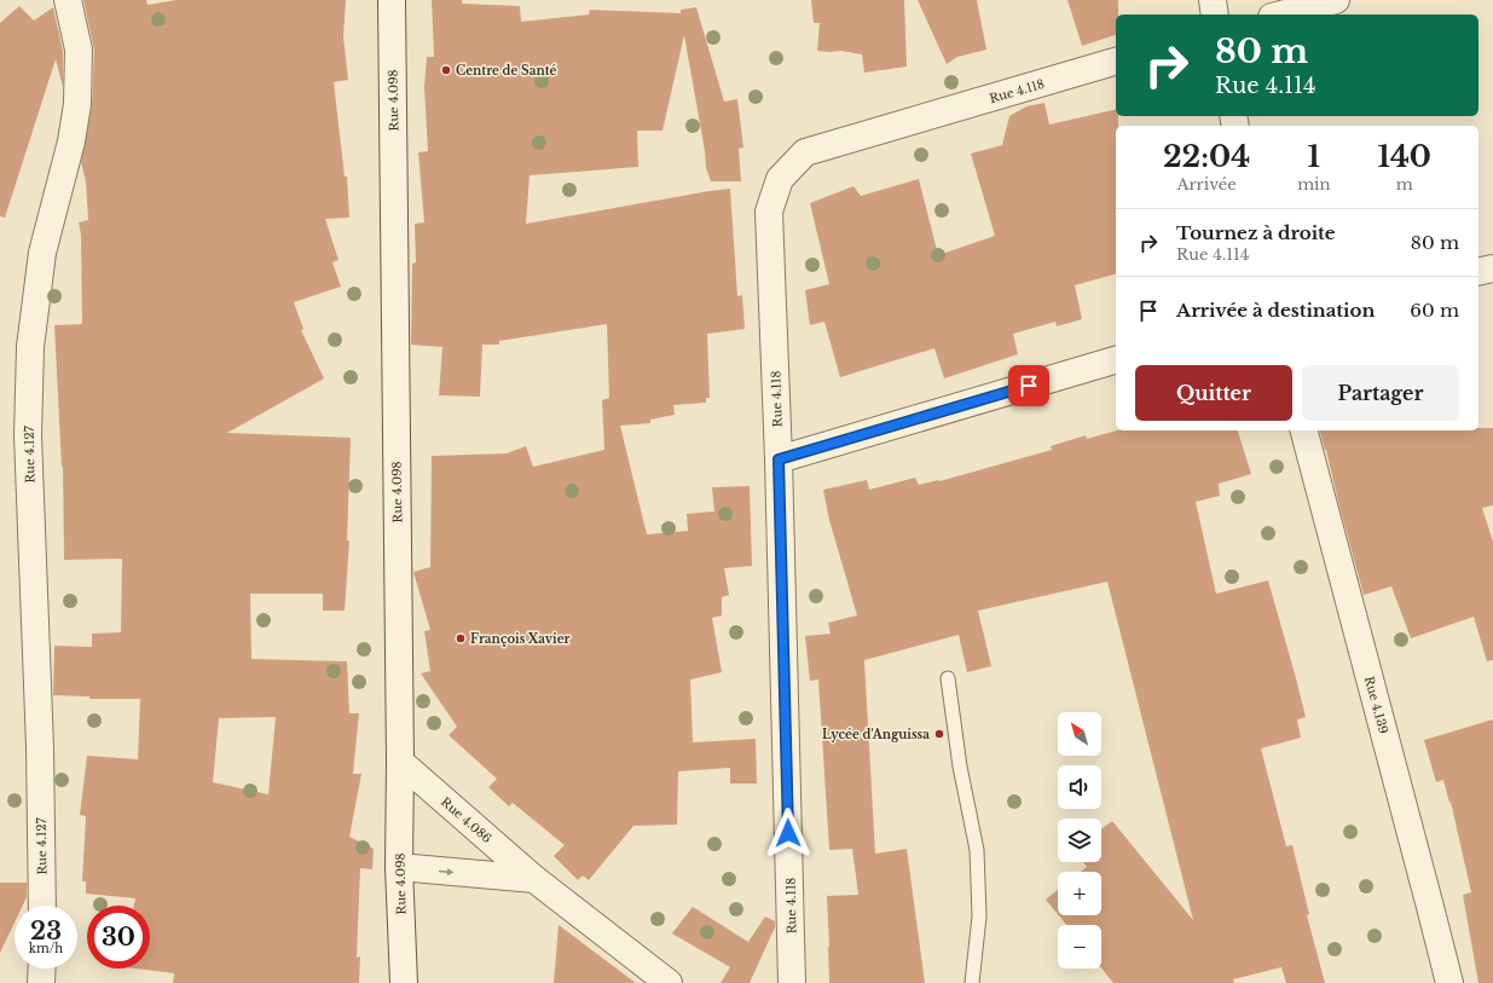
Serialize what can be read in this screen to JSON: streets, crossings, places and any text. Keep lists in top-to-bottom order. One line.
{"streets":{"street":["Rue 4.118","Rue 4.098","Rue 4.127","Rue 4.139","Rue 4.086"]},"crossings":[["Rue 4.098","Rue 4.086"]],"places":["Centre de Santé","François Xavier","Lycée d'Anguissa"],"north":"top left","page":{"turn":["80 m","Rue 4.114"],"eta":["22:04","Arrivée","1","min","140","m"],"list":[{"name":"Tournez à droite","note":"Rue 4.114","value":"80 m"},{"name":"Arrivée à destination","value":"60 m"}],"buttons":["Quitter","Partager"],"map_buttons":["+","−"],"speed":"23 km/h","limit":"30"}}
